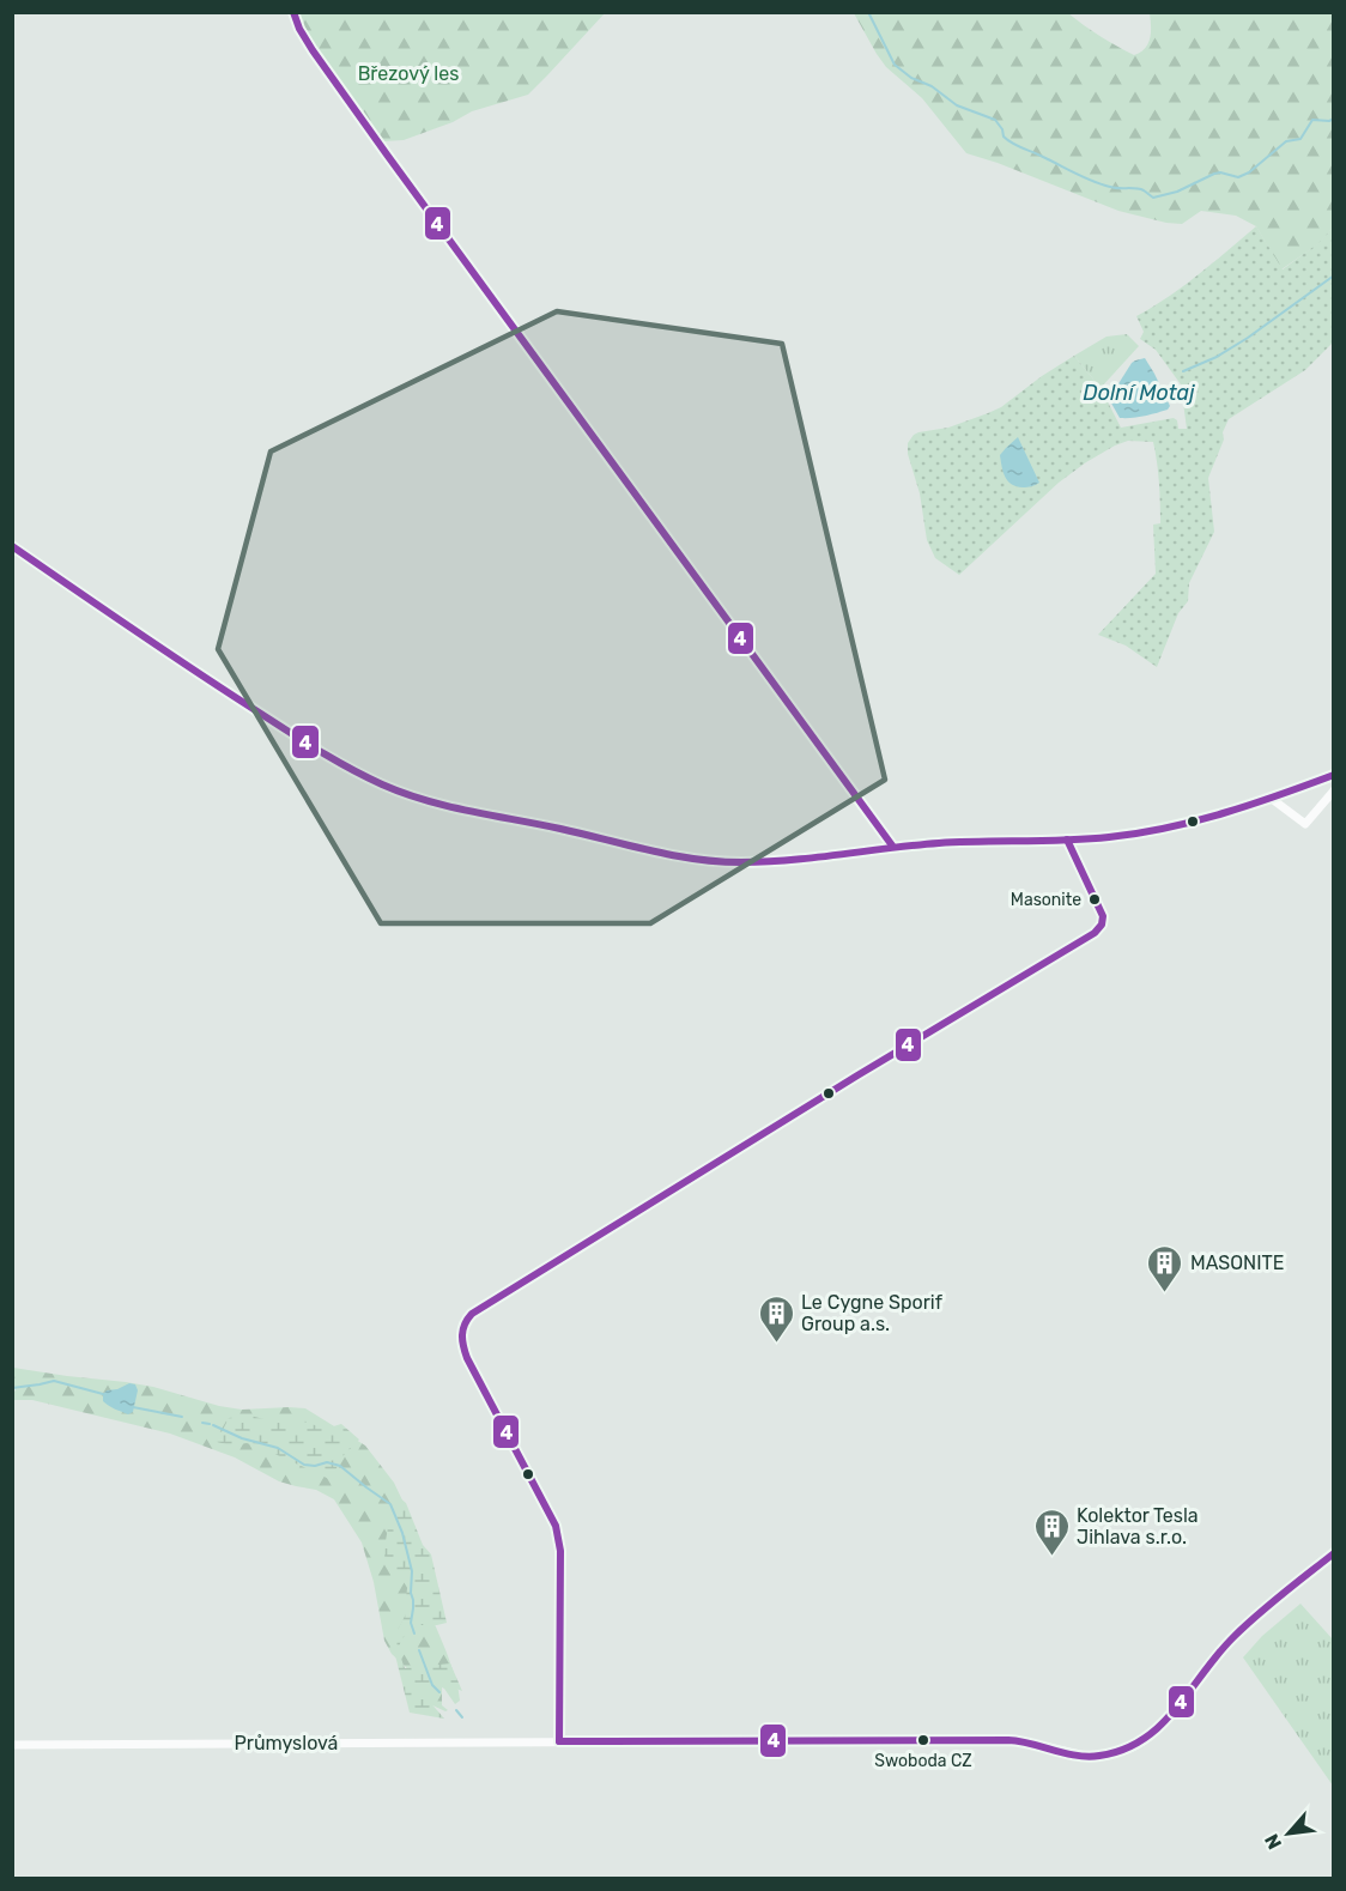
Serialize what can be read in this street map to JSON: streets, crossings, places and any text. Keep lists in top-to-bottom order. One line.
{"streets":{"street":["Průmyslová"]},"water":["Dolní Motaj"],"parks":["Březový les"],"places":{"other":["Masonite","Swoboda CZ"],"building":["MASONITE","Le Cygne Sporif Group a.s.","Kolektor Tesla Jihlava s.r.o."]},"lines":["transit line 4"],"north":"bottom left"}
